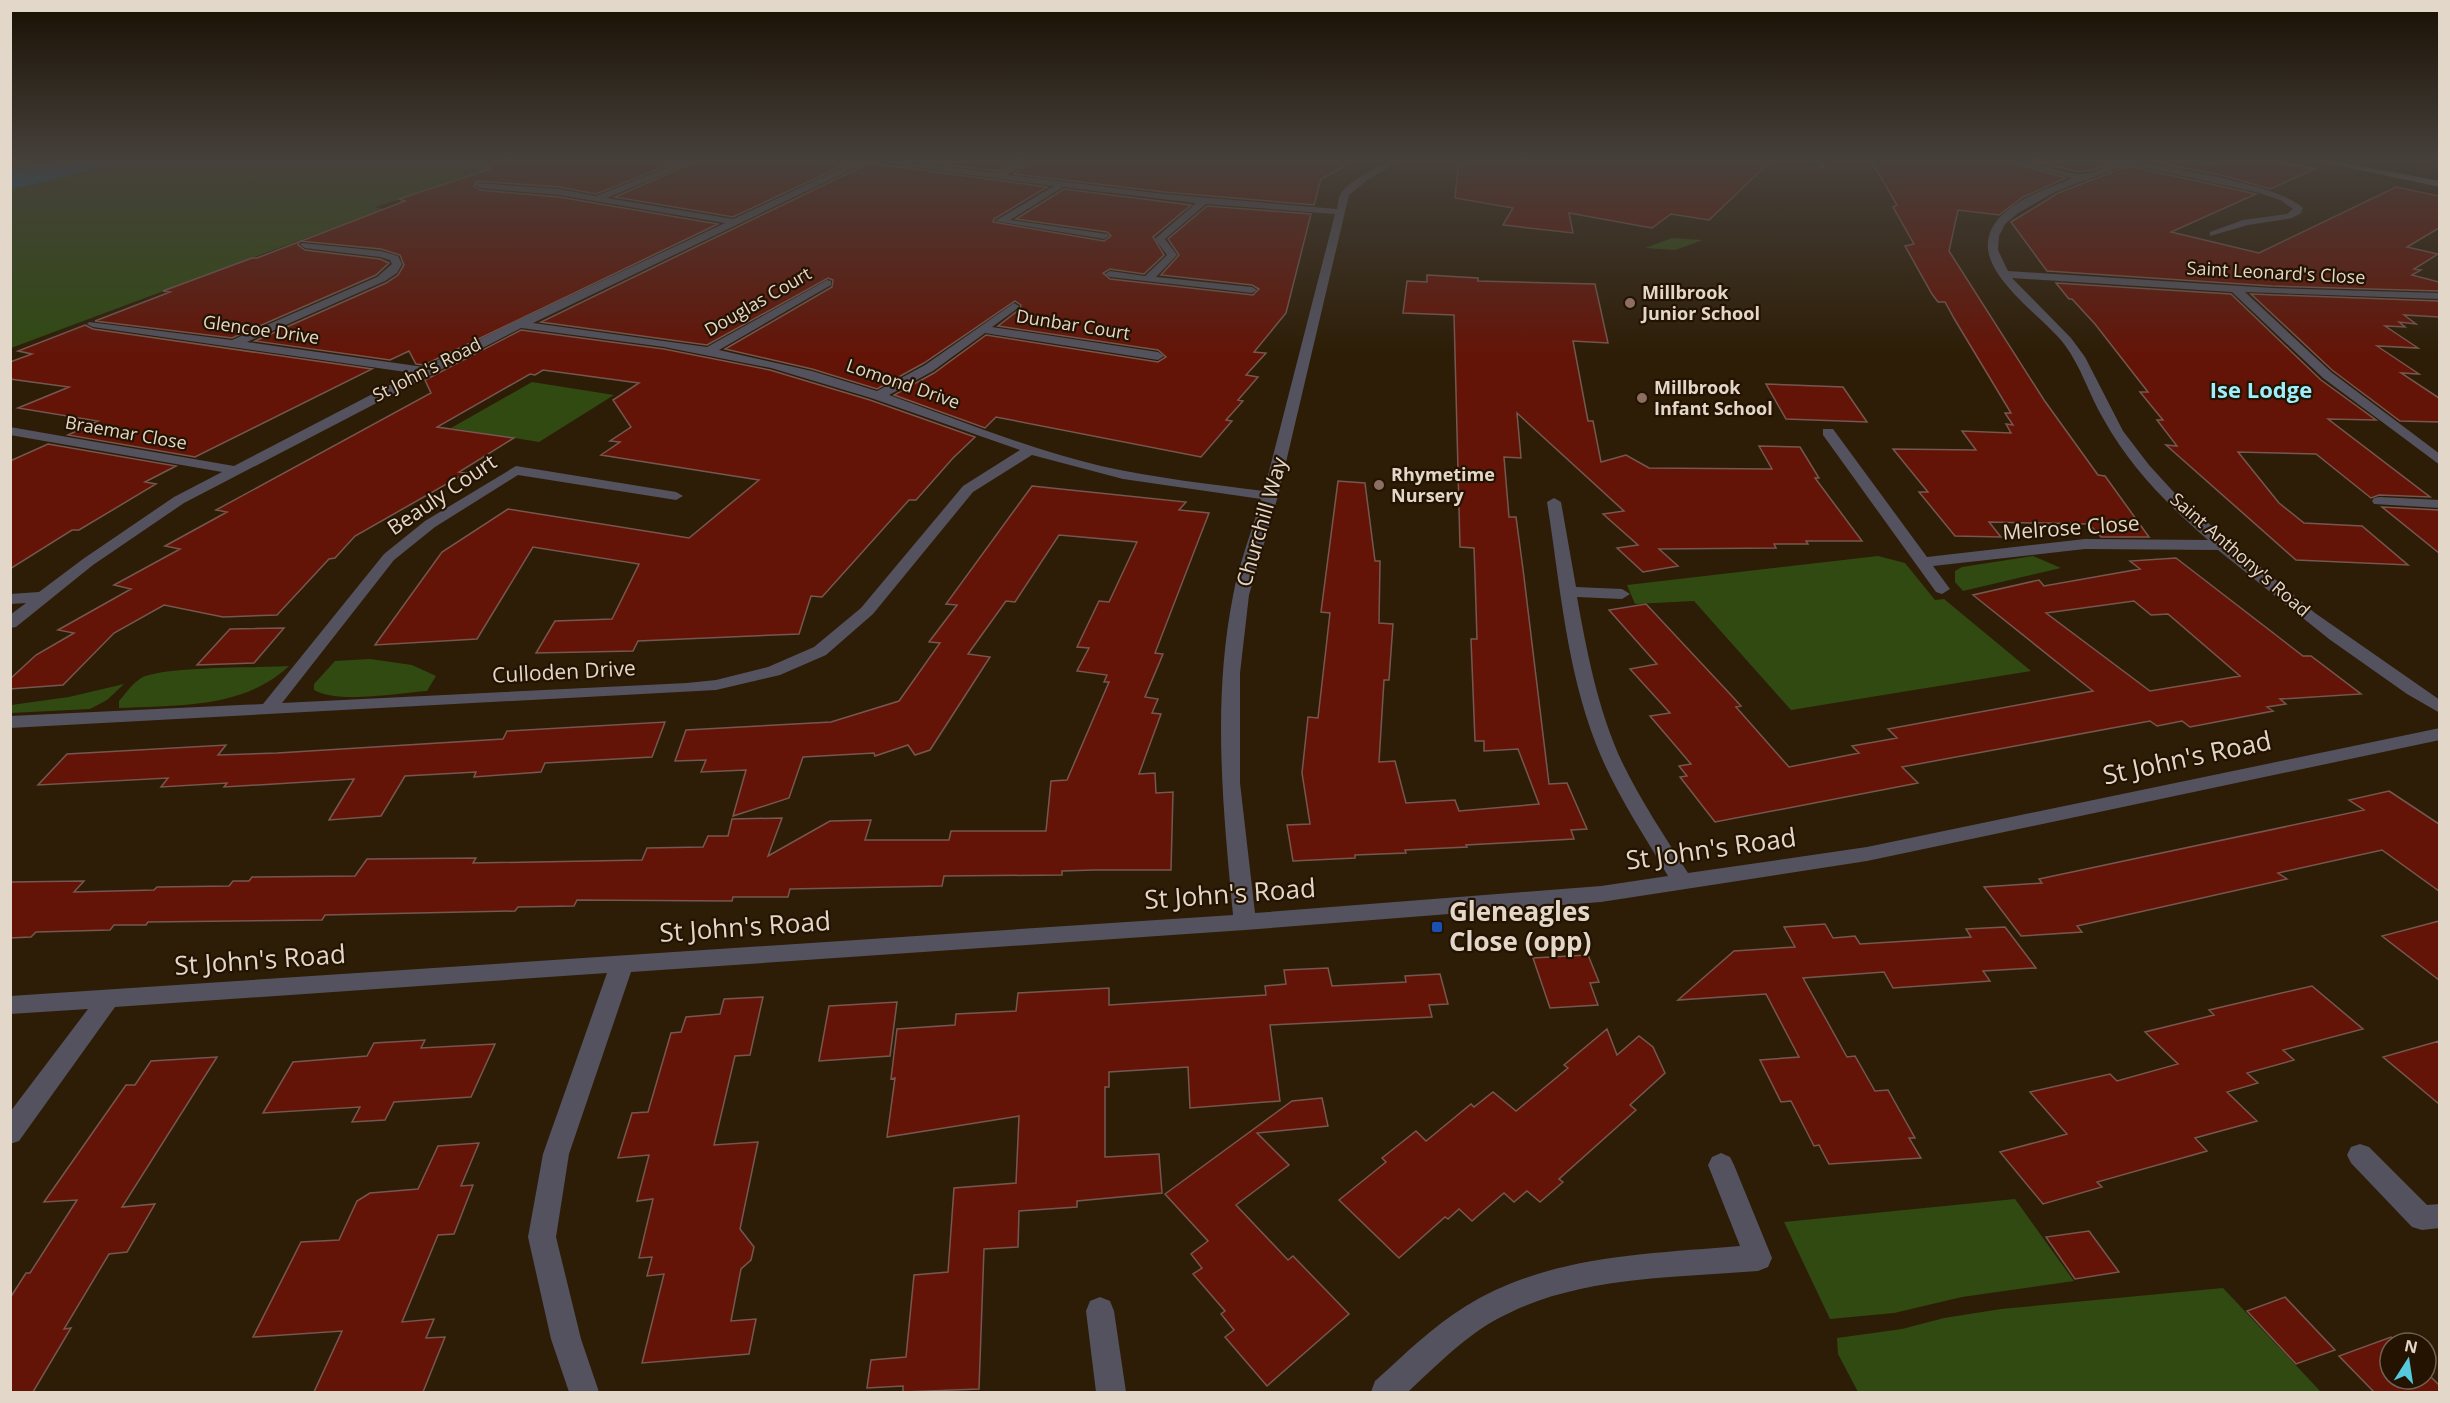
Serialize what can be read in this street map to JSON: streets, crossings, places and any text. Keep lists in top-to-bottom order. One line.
{"streets":{"street":["Saint Leonard's Close","Douglas Court","Dunbar Court","Glencoe Drive","St John's Road","Lomond Drive","Braemar Close","Beauly Court","Churchill Way","Melrose Close","Saint Anthony's Road","Culloden Drive"]},"crossings":[["Saint Leonard's Close","Saint Anthony's Road"],["Douglas Court","Lomond Drive"],["Dunbar Court","Lomond Drive"],["Glencoe Drive","St John's Road"],["St John's Road","Lomond Drive"],["St John's Road","Braemar Close"],["St John's Road","Churchill Way"],["Lomond Drive","Churchill Way"],["Lomond Drive","Culloden Drive"],["Beauly Court","Culloden Drive"],["Melrose Close","Saint Anthony's Road"]],"districts":["Ise Lodge"],"places":{"other":["Millbrook Junior School","Millbrook Infant School","Rhymetime Nursery"],"transit":["Gleneagles Close (opp)"]},"north":"top"}
